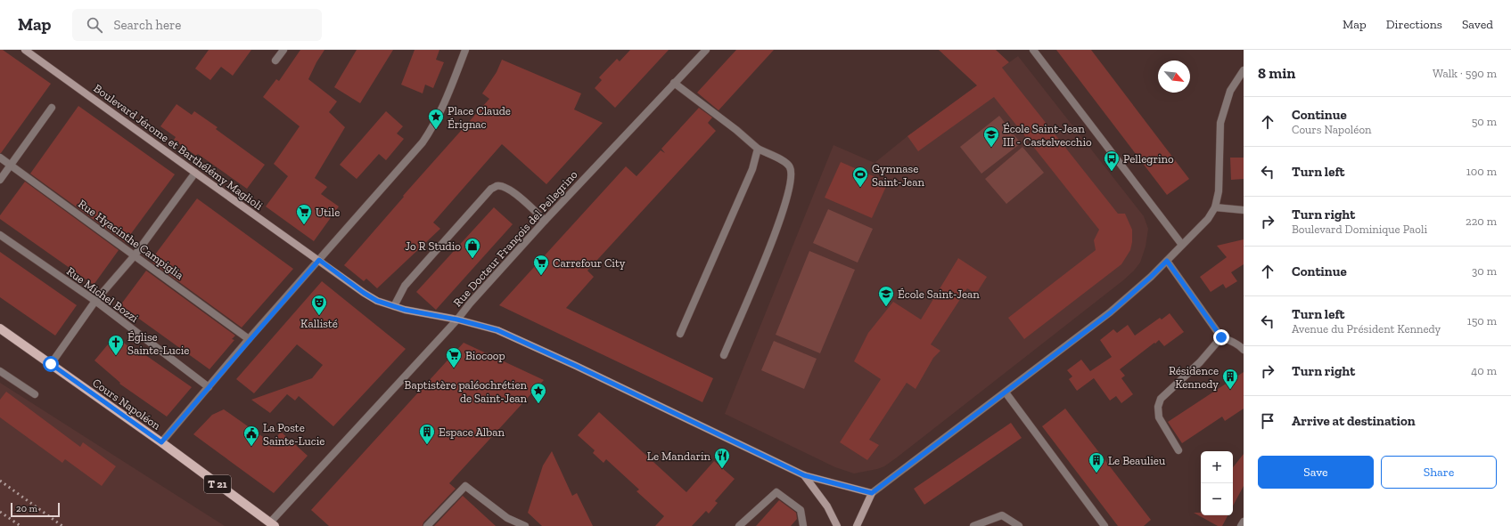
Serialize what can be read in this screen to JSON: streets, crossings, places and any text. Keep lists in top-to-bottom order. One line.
{"streets":{"main road":["Boulevard Jérome et Barthélémy Maglioli","Cours Napoléon","T 21"],"street":["Rue Docteur François del Pellegrino","Rue Hyacinthe Campiglia","Rue Michel Bozzi"]},"crossings":[["Boulevard Jérome et Barthélémy Maglioli","Rue Docteur François del Pellegrino"],["Rue Docteur François del Pellegrino","Cours Napoléon"]],"places":{"place":["Place Claude Érignac","Baptistère paléochrétien de Saint-Jean"],"school or university":["École Saint-Jean III - Castelvecchio","École Saint-Jean"],"bus stop":["Pellegrino"],"sports":["Gymnase Saint-Jean"],"supermarket":["Utile","Carrefour City","Biocoop"],"shop":["Jo R Studio"],"theatre":["Kallisté"],"church":["Église Sainte-Lucie"],"building":["Résidence Kennedy","Espace Alban","Le Beaulieu"],"public building":["La Poste Sainte-Lucie"],"restaurant":["Le Mandarin"]},"scale_bar":"20 m","north":"bottom right","page":{"header":"Map","search":"Search here","nav":["Map","Directions","Saved"],"heading":["8 min","Walk · 590 m"],"list":[["Continue","Cours Napoléon","50 m"],["Turn left","100 m"],["Turn right","Boulevard Dominique Paoli","220 m"],["Continue","30 m"],["Turn left","Avenue du Président Kennedy","150 m"],["Turn right","40 m"],"Arrive at destination"],"buttons":["Save","Share"],"map_buttons":["+","−"],"scale":"20 m"}}
